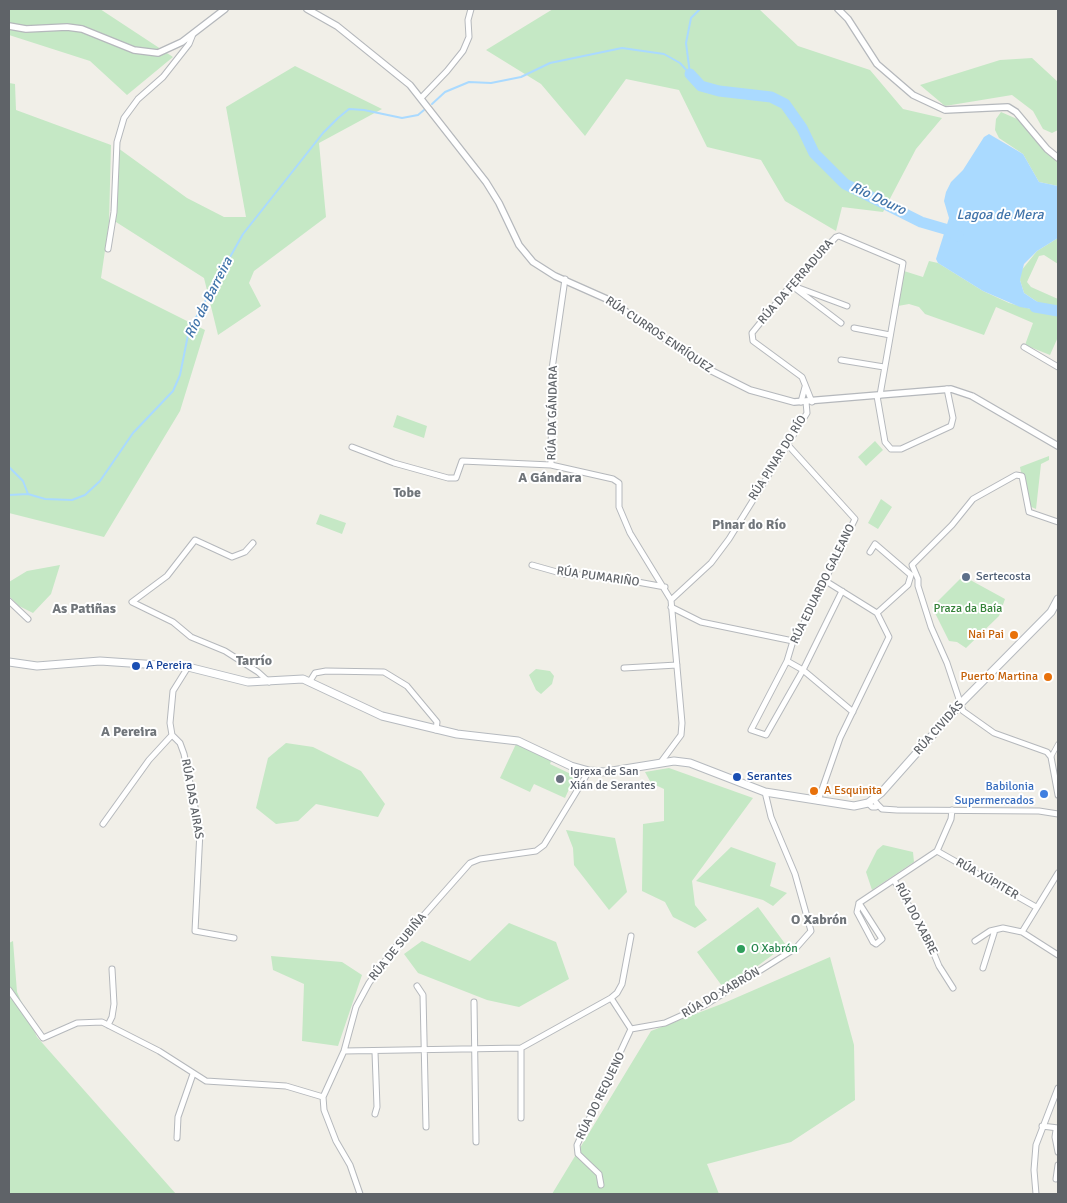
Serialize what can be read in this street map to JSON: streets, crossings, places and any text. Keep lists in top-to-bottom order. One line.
{"streets":{"main road":["RÚA CIVIDÁS"],"street":["RÚA DA FERRADURA","RÚA CURROS ENRÍQUEZ","RÚA DA GÁNDARA","RÚA PINAR DO RÍO","RÚA PUMARIÑO","RÚA EDUARDO GALEANO","RÚA DAS AIRAS","RÚA XÚPITER","RÚA DO XABRE","RÚA DE SUBIÑA","RÚA DO XABRÓN","RÚA DO REQUENO"]},"crossings":[["RÚA DA FERRADURA","RÚA CURROS ENRÍQUEZ"],["RÚA DA FERRADURA","RÚA PINAR DO RÍO"],["RÚA CURROS ENRÍQUEZ","RÚA DA GÁNDARA"],["RÚA CURROS ENRÍQUEZ","RÚA PINAR DO RÍO"],["RÚA DA GÁNDARA","RÚA PINAR DO RÍO"],["RÚA DA GÁNDARA","RÚA PUMARIÑO"],["RÚA PINAR DO RÍO","RÚA EDUARDO GALEANO"],["RÚA XÚPITER","RÚA DO XABRE"],["RÚA DO XABRÓN","RÚA DO REQUENO"]],"districts":["A Gándara","Tobe","Pinar do Río","As Patiñas","Tarrío","A Pereira","O Xabrón"],"water":["Río Douro","Lagoa de Mera","Río da Barreira"],"parks":["Praza da Baía"],"places":["Sertecosta","Nai Pai","A Pereira","Puerto Martina","Serantes","Igrexa de San Xián de Serantes","A Esquinita","Babilonia Supermercados","O Xabrón"]}
